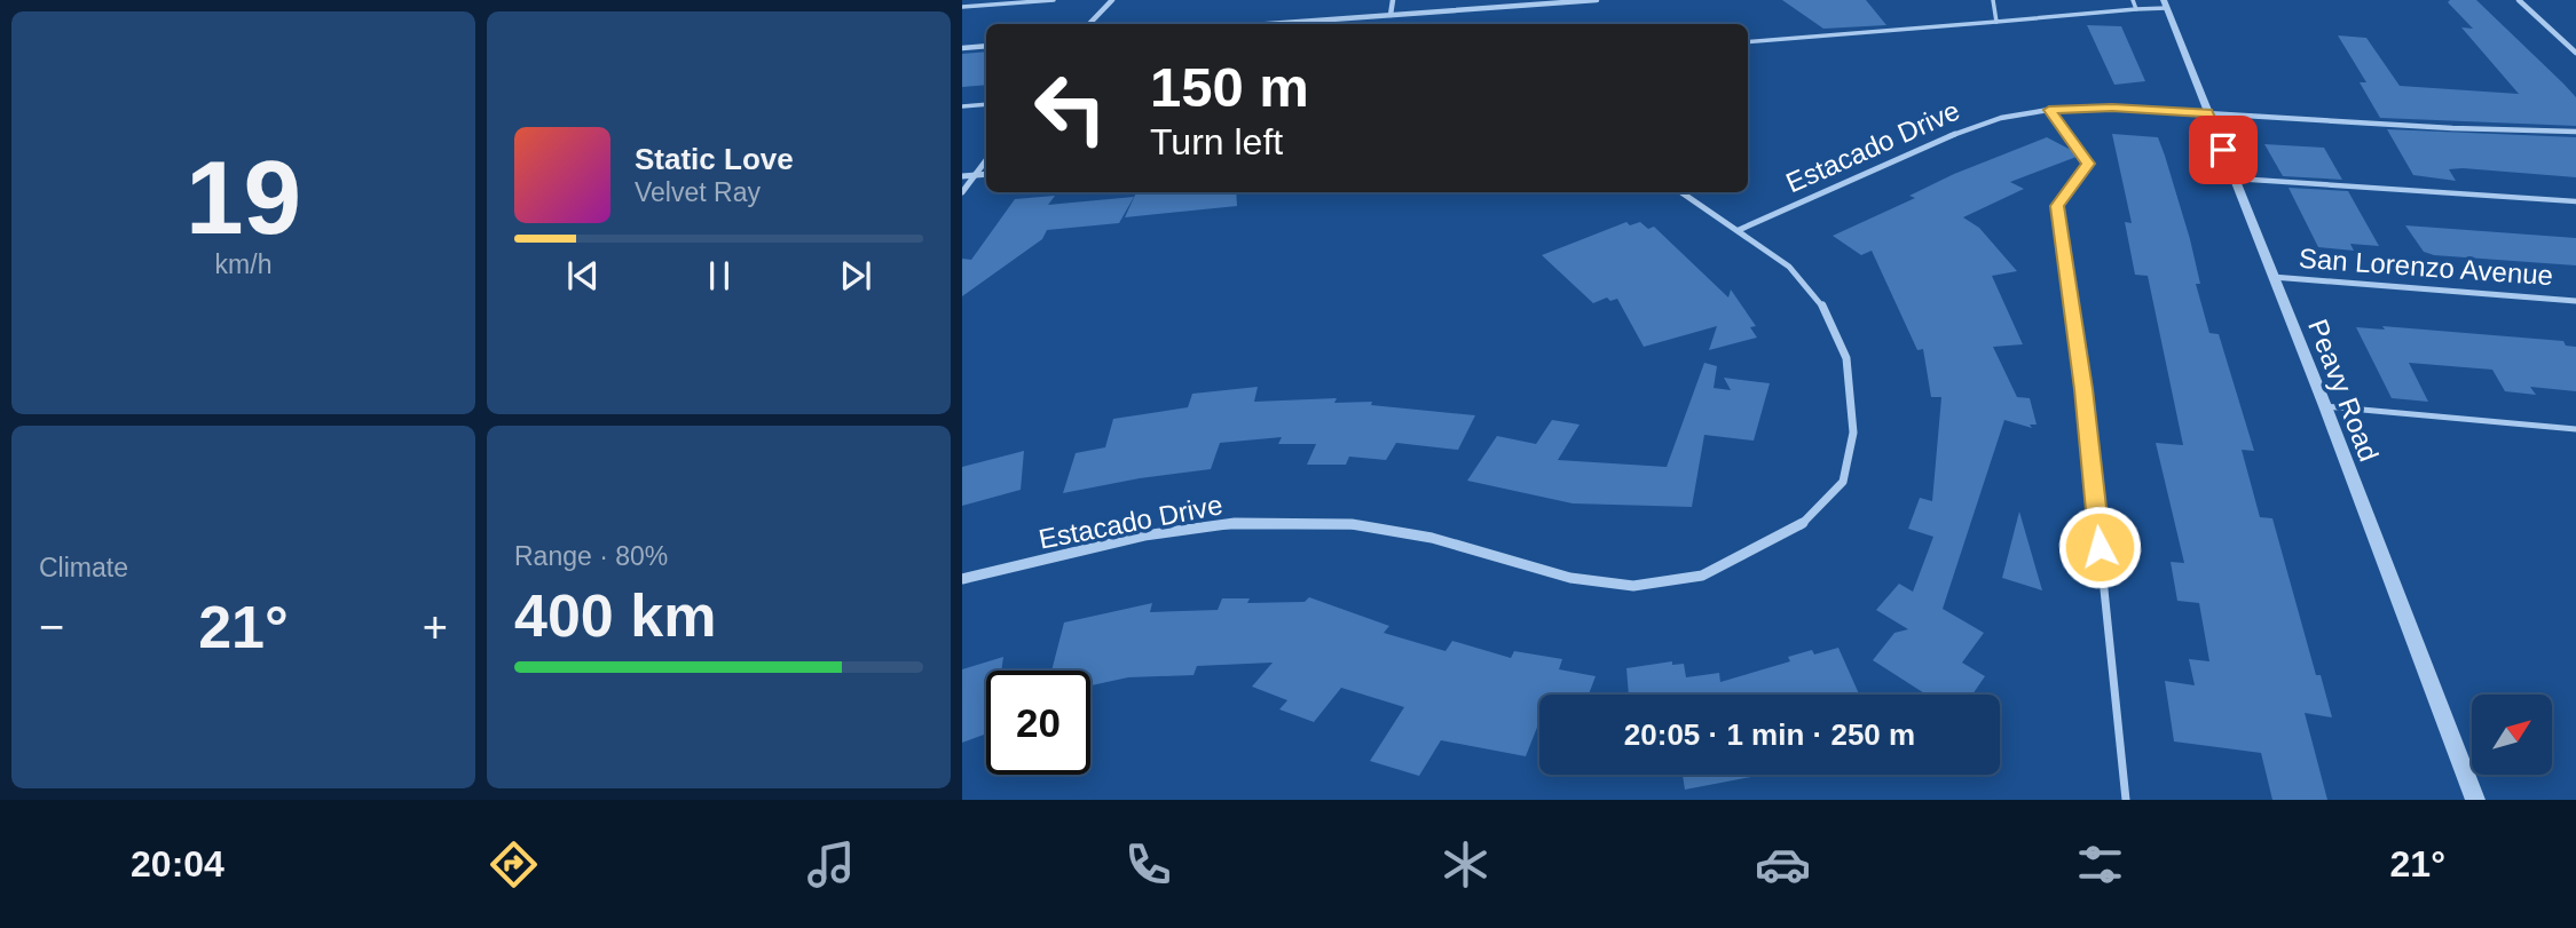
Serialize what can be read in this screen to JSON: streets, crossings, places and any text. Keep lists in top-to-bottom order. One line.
{"streets":{"street":["Estacado Drive","San Lorenzo Avenue","Peavy Road"]},"crossings":[["Estacado Drive","Peavy Road"],["San Lorenzo Avenue","Peavy Road"]],"north":"top right","page":{"tile":[["19","km/h"],"Climate",["Range · 80%","400 km"]],"turn":["150 m","Turn left"],"song":["Static Love","Velvet Ray"],"heat":["−","21°","+"],"limit":"20","trip":"20:05 · 1 min · 250 m","tabs":["20:04","21°"]}}
